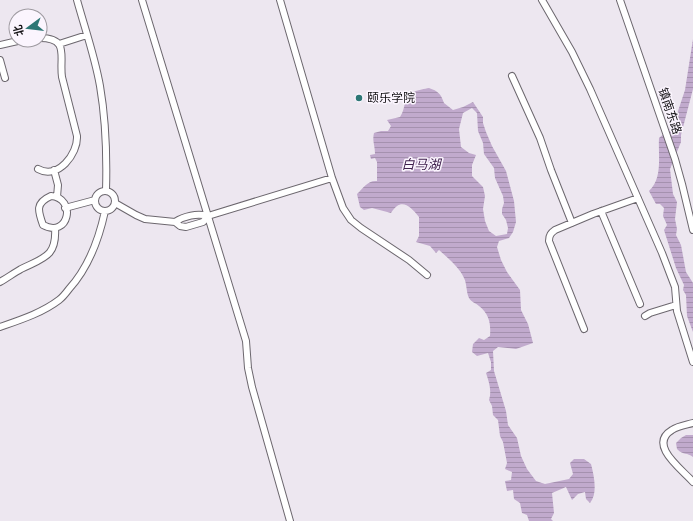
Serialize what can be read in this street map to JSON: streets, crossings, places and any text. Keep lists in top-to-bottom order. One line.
{"streets":{"street":["镇南东路"]},"water":["白马湖"],"places":["颐乐学院"],"north":"left"}
